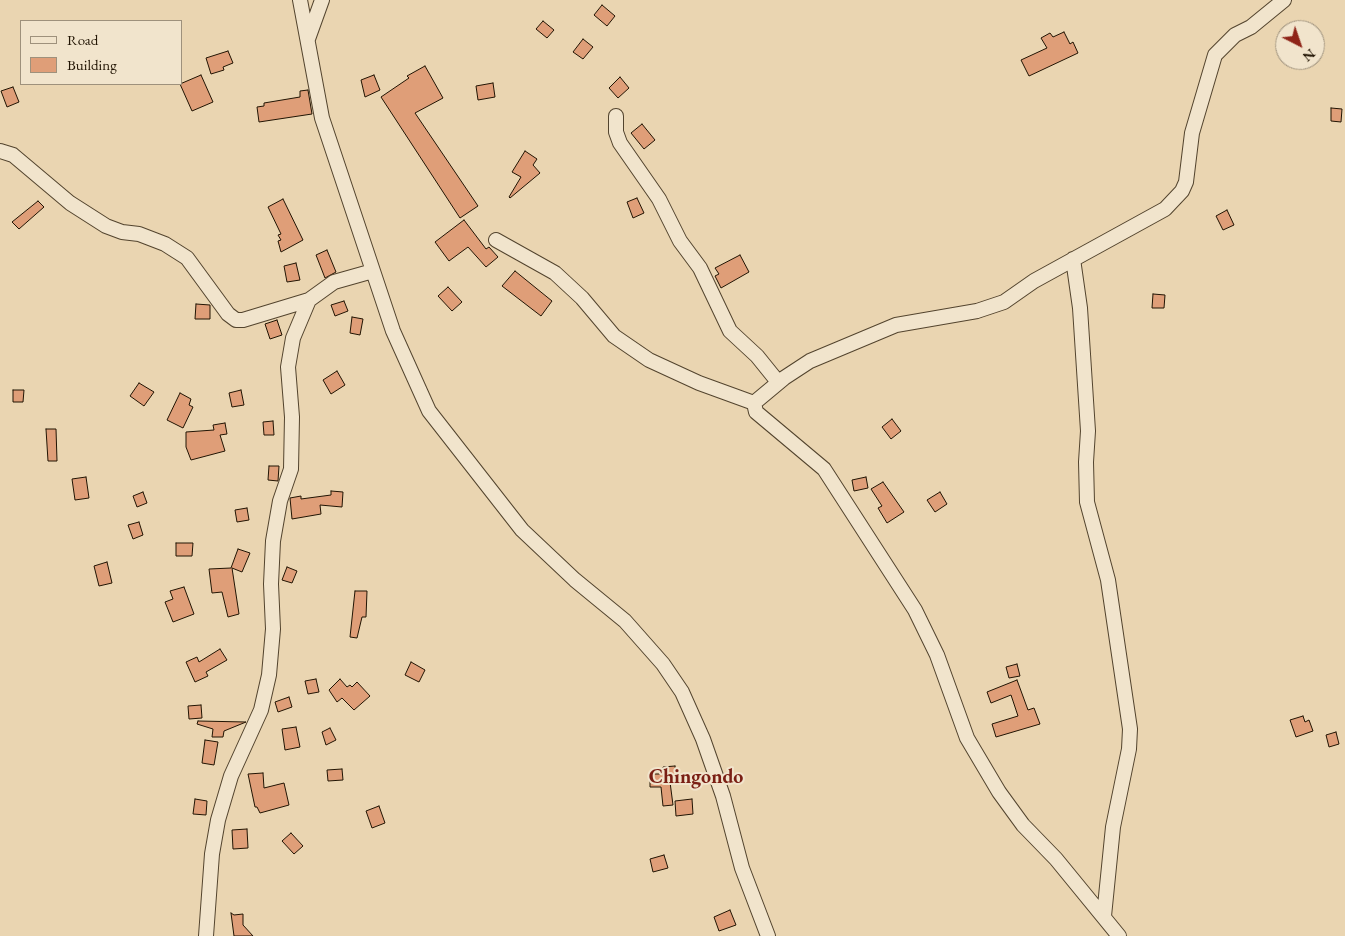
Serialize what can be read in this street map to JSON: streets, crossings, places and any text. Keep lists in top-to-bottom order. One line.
{"districts":["Chingondo"],"legend":["Road","Building"],"north":"bottom right"}
